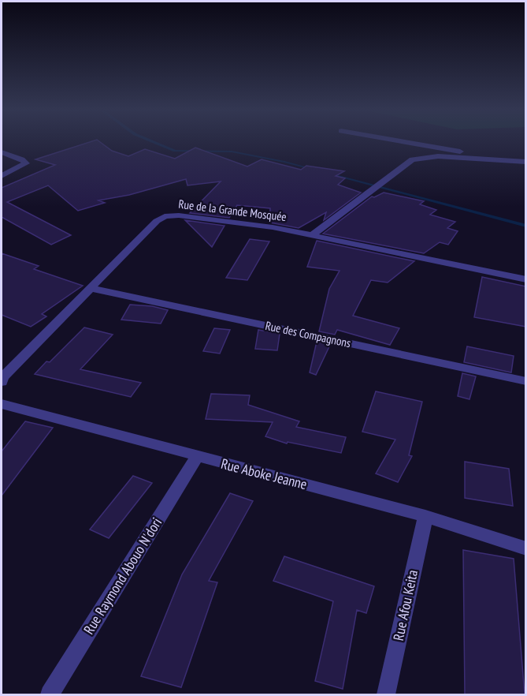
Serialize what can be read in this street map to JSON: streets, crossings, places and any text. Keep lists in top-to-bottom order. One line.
{"streets":{"street":["Rue de la Grande Mosquée","Rue des Compagnons","Rue Aboke Jeanne","Rue Raymond Abouo N'dori","Rue Afou Keita"]},"crossings":[["Rue de la Grande Mosquée","Rue des Compagnons"],["Rue Aboke Jeanne","Rue Raymond Abouo N'dori"],["Rue Aboke Jeanne","Rue Afou Keita"]]}
